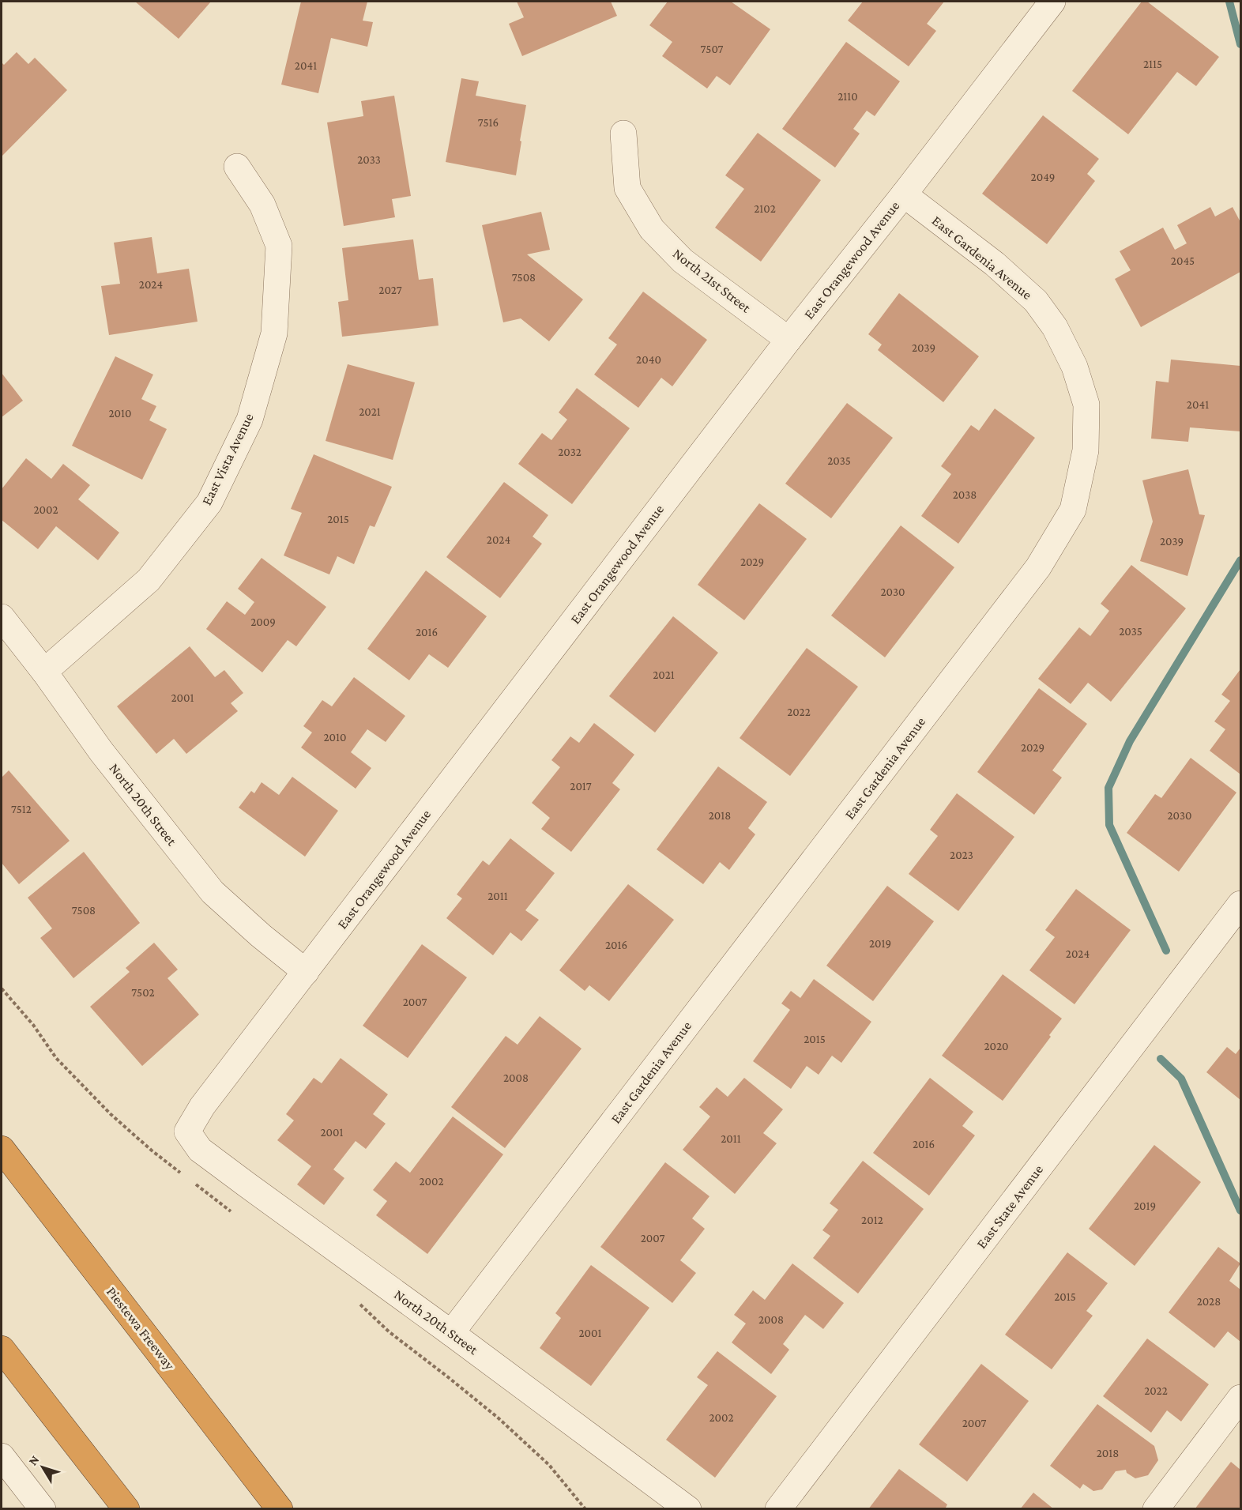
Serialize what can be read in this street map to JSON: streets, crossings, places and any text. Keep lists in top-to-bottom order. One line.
{"streets":{"highway":["Piestewa Freeway"],"street":["East Gardenia Avenue","East Orangewood Avenue","North 21st Street","East Vista Avenue","North 20th Street","East State Avenue"]},"crossings":[["East Gardenia Avenue","East Orangewood Avenue"],["East Gardenia Avenue","North 20th Street"],["East Orangewood Avenue","North 21st Street"],["East Orangewood Avenue","North 20th Street"],["East Vista Avenue","North 20th Street"]],"house_numbers":["7507","2115","2041","2110","7516","2033","2049","2102","2045","7508","2024","2027","2039","2040","2041","2021","2010","2032","2035","2038","2002","2015","2024","2039","2029","2030","2009","2035","2016","2021","2001","2022","2010","2029","2017","7512","2018","2030","2023","2011","7508","2019","2016","2024","7502","2007","2015","2020","2008","2001","2011","2016","2002","2019","2012","2007","2015","2028","2008","2001","2022","2002","2007","2018"],"north":"top left"}
